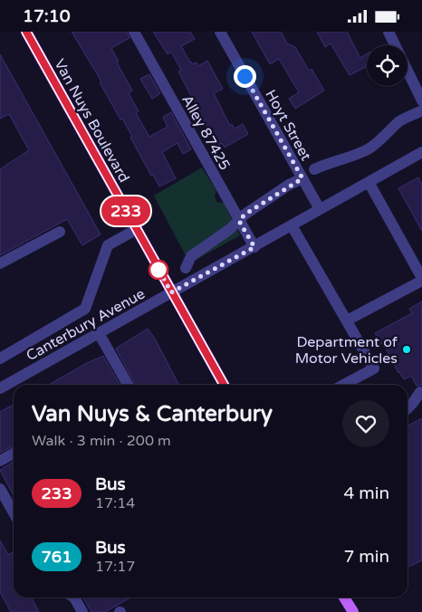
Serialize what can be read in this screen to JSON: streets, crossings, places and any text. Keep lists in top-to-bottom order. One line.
{"streets":{"main road":["Van Nuys Boulevard"],"street":["Hoyt Street","Alley 87425","Canterbury Avenue"]},"crossings":[["Van Nuys Boulevard","Canterbury Avenue"],["Hoyt Street","Canterbury Avenue"],["Alley 87425","Canterbury Avenue"]],"places":["Department of Motor Vehicles"],"lines":["bus line 233"],"page":{"status":"17:10","on_map":"233","heading":["Van Nuys & Canterbury","Walk · 3 min · 200 m"],"list":[{"mark":"233","name":"Bus","note":"17:14","value":"4 min"},{"mark":"761","name":"Bus","note":"17:17","value":"7 min"}]}}
